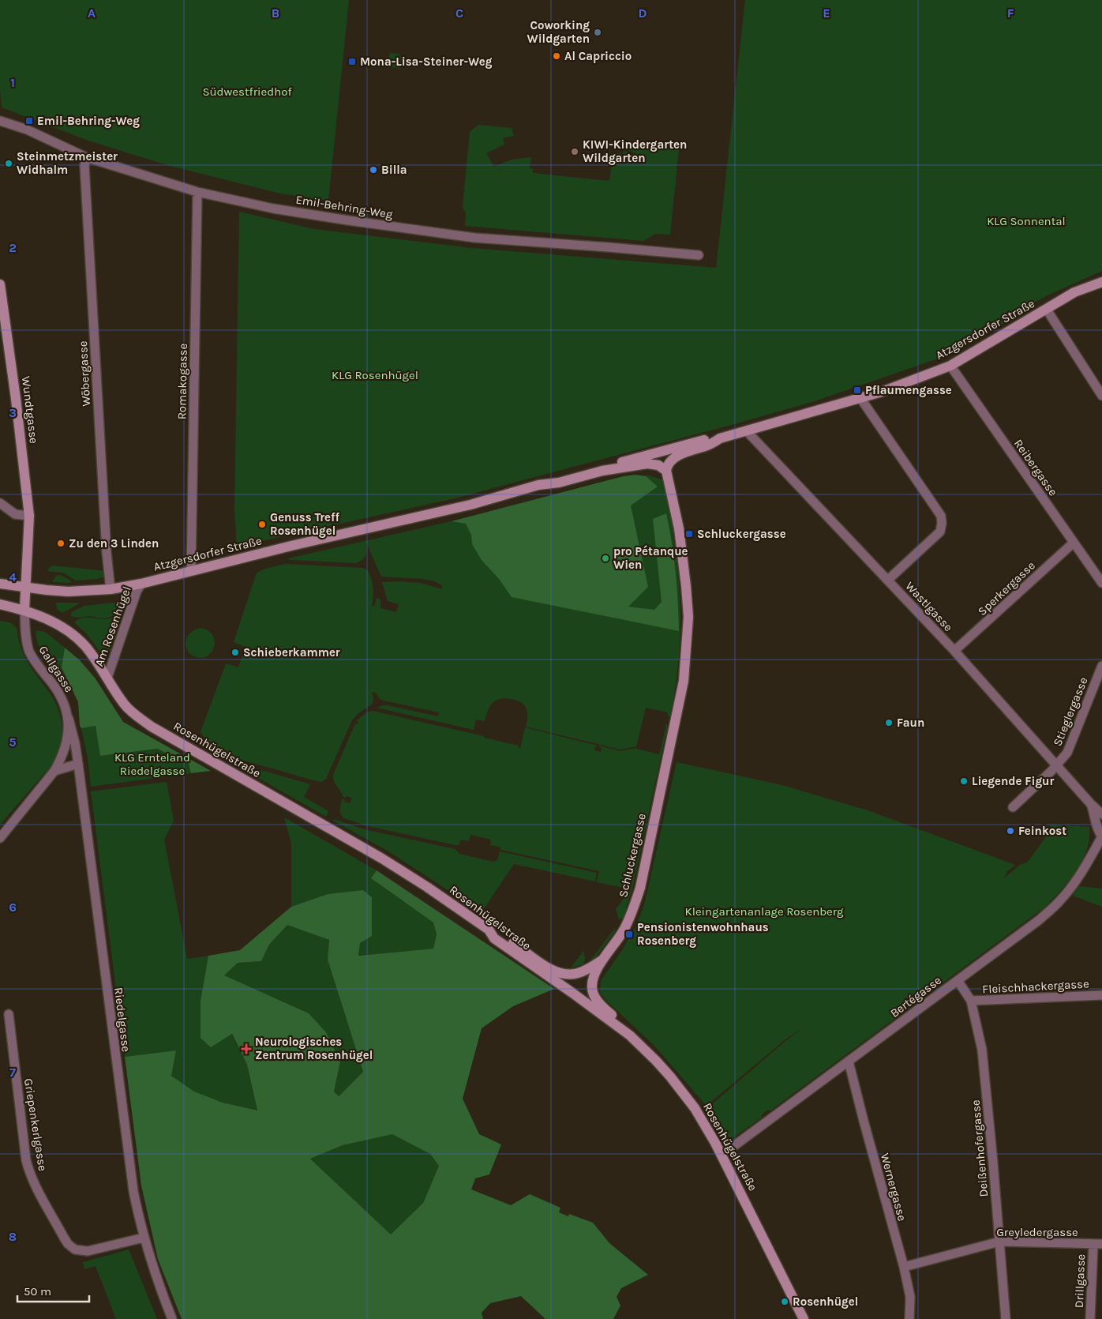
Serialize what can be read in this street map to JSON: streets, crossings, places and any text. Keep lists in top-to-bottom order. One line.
{"streets":{"main road":["Atzgersdorfer Straße","Wundtgasse","Rosenhügelstraße","Schluckergasse"],"street":["Emil-Behring-Weg","Wöbergasse","Romakogasse","Reibergasse","Sperkergasse","Wastlgasse","Am Rosenhügel","Gallgasse","Stieglergasse","Fleischhackergasse","Bertégasse","Riedelgasse","Griepenkerlgasse","Deißenhofergasse","Wernergasse","Greyledergasse","Drillgasse"]},"crossings":[["Emil-Behring-Weg","Wöbergasse"],["Emil-Behring-Weg","Romakogasse"],["Atzgersdorfer Straße","Wöbergasse"],["Atzgersdorfer Straße","Romakogasse"],["Atzgersdorfer Straße","Wundtgasse"],["Atzgersdorfer Straße","Reibergasse"],["Atzgersdorfer Straße","Wastlgasse"],["Atzgersdorfer Straße","Am Rosenhügel"],["Atzgersdorfer Straße","Schluckergasse"],["Wundtgasse","Gallgasse"],["Wundtgasse","Rosenhügelstraße"],["Reibergasse","Sperkergasse"],["Sperkergasse","Wastlgasse"],["Wastlgasse","Stieglergasse"],["Wastlgasse","Bertégasse"],["Am Rosenhügel","Rosenhügelstraße"],["Gallgasse","Rosenhügelstraße"],["Gallgasse","Riedelgasse"],["Rosenhügelstraße","Schluckergasse"],["Rosenhügelstraße","Bertégasse"],["Fleischhackergasse","Deißenhofergasse"],["Bertégasse","Deißenhofergasse"],["Bertégasse","Wernergasse"],["Riedelgasse","Griepenkerlgasse"],["Deißenhofergasse","Greyledergasse"],["Wernergasse","Greyledergasse"],["Greyledergasse","Drillgasse"]],"parks":["Südwestfriedhof","KLG Sonnental","KLG Rosenhügel","KLG Ernteland Riedelgasse","Kleingartenanlage Rosenberg"],"places":{"other":["Coworking Wildgarten","Al Capriccio","KIWI-Kindergarten Wildgarten","Steinmetzmeister Widhalm","Billa","Genuss Treff Rosenhügel","Zu den 3 Linden","pro Pétanque Wien","Schieberkammer","Faun","Liegende Figur","Feinkost","Rosenhügel"],"transit":["Mona-Lisa-Steiner-Weg","Emil-Behring-Weg","Pflaumengasse","Schluckergasse","Pensionistenwohnhaus Rosenberg"],"health":["Neurologisches Zentrum Rosenhügel"]},"scale_bar":"50 m","grid":{"columns":["A","B","C","D","E","F"],"rows":["1","2","3","4","5","6","7","8"]}}
